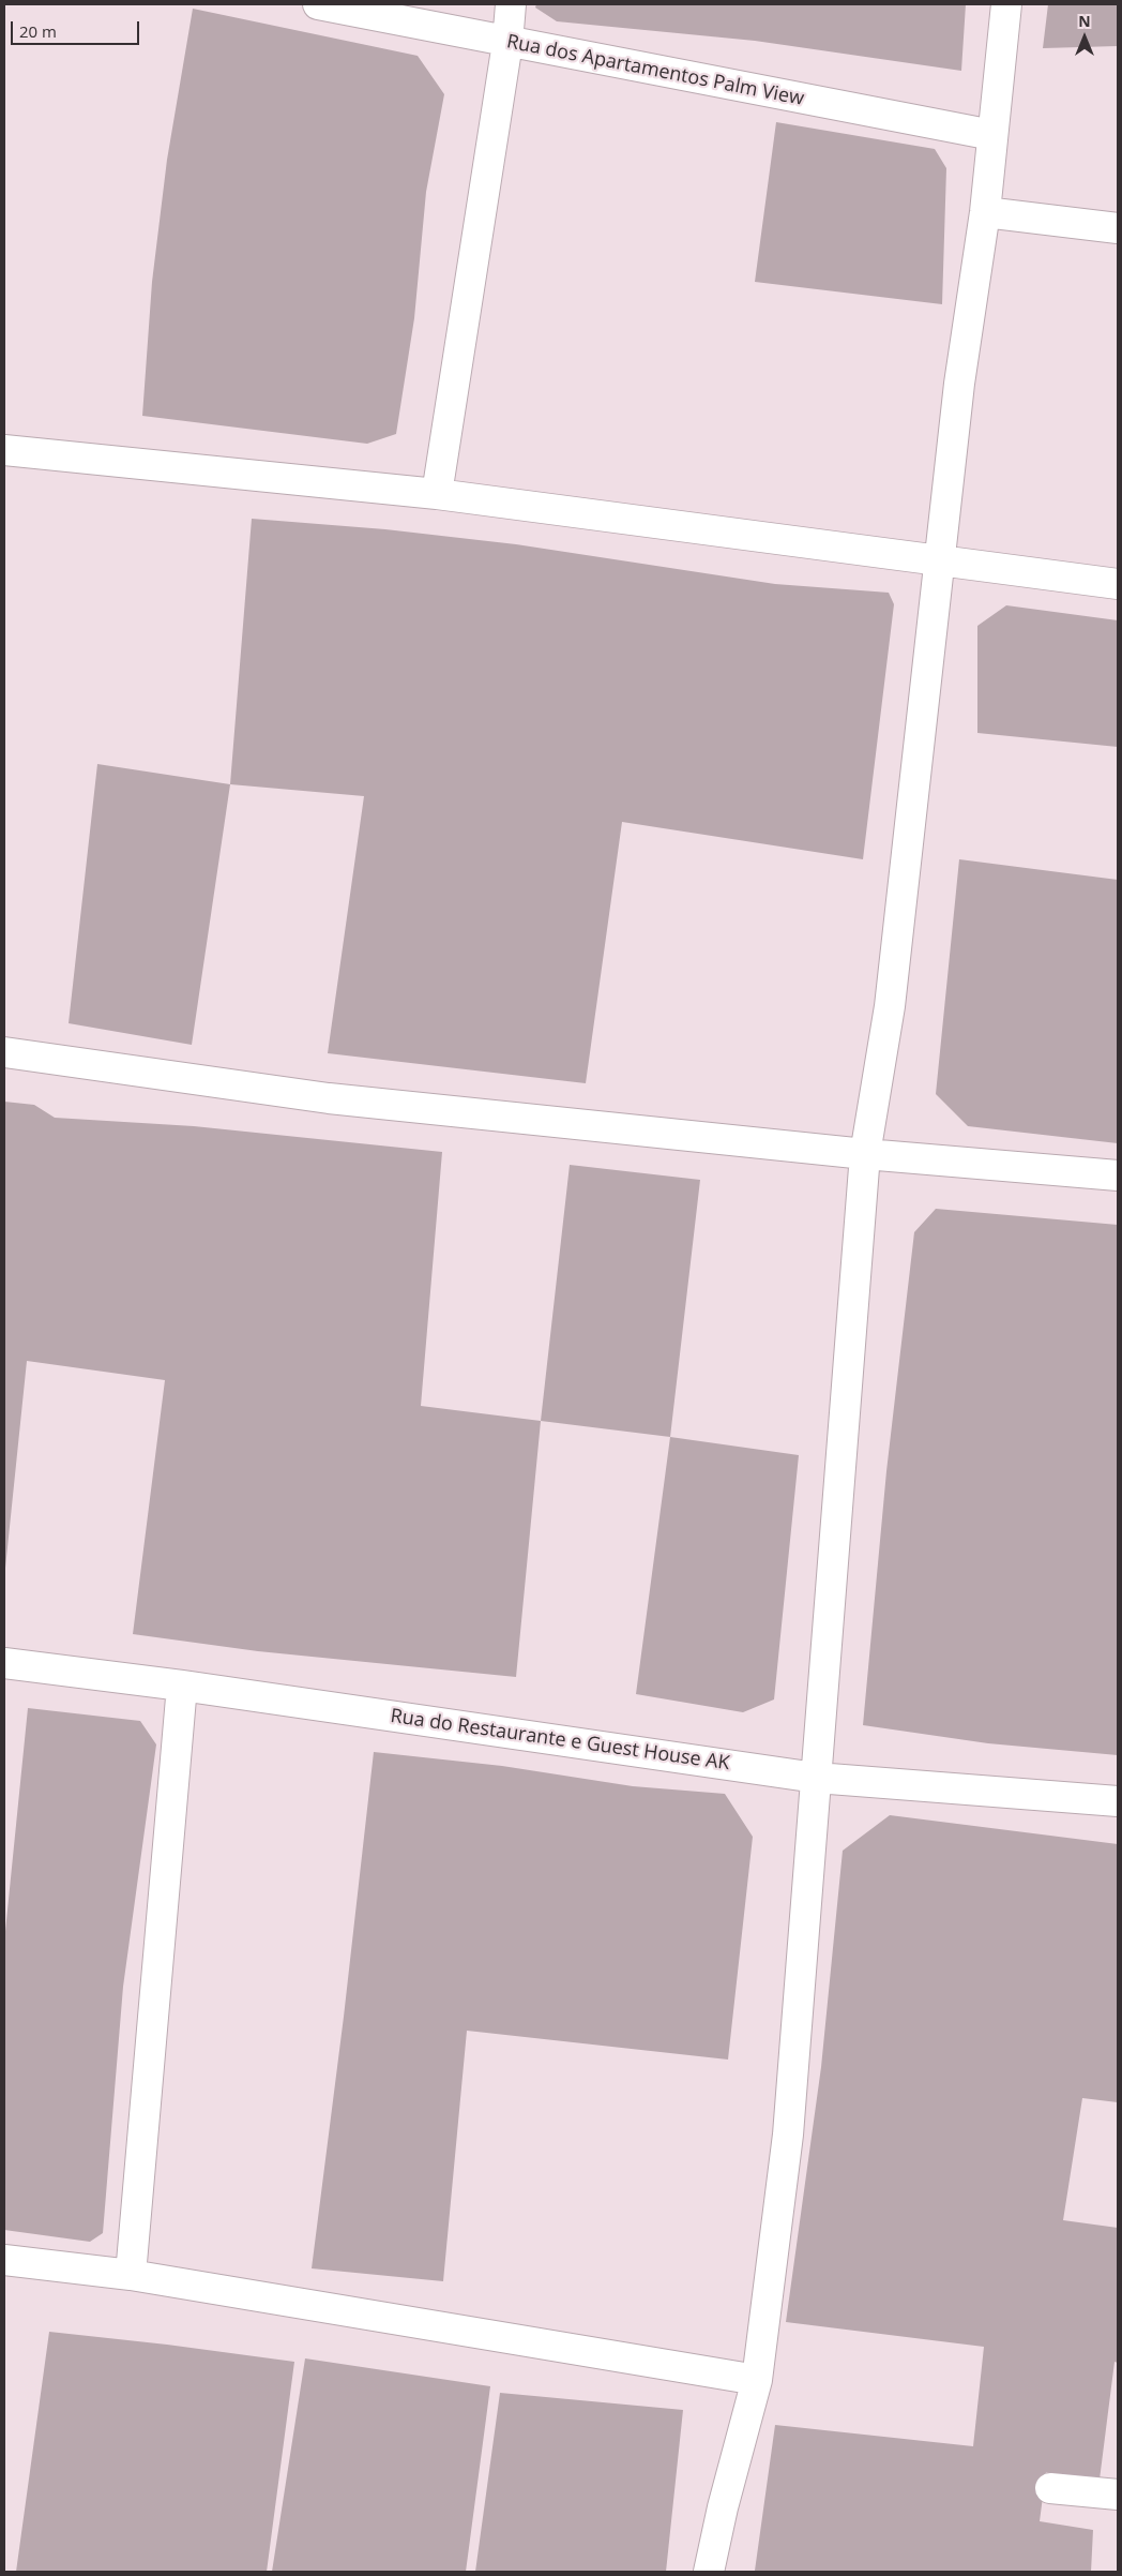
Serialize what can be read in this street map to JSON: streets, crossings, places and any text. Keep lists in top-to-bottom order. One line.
{"streets":{"street":["Rua dos Apartamentos Palm View","Rua do Restaurante e Guest House AK"]},"scale_bar":"20 m","north":"top"}
